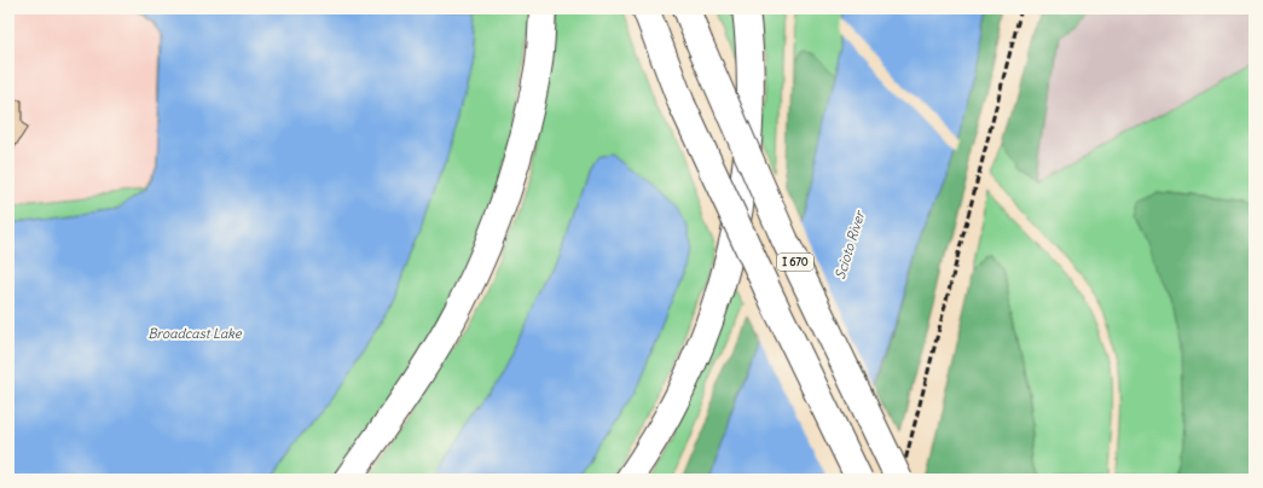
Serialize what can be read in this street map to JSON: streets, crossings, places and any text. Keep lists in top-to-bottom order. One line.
{"streets":{"highway":["I 670"]},"water":["Scioto River","Broadcast Lake"]}
